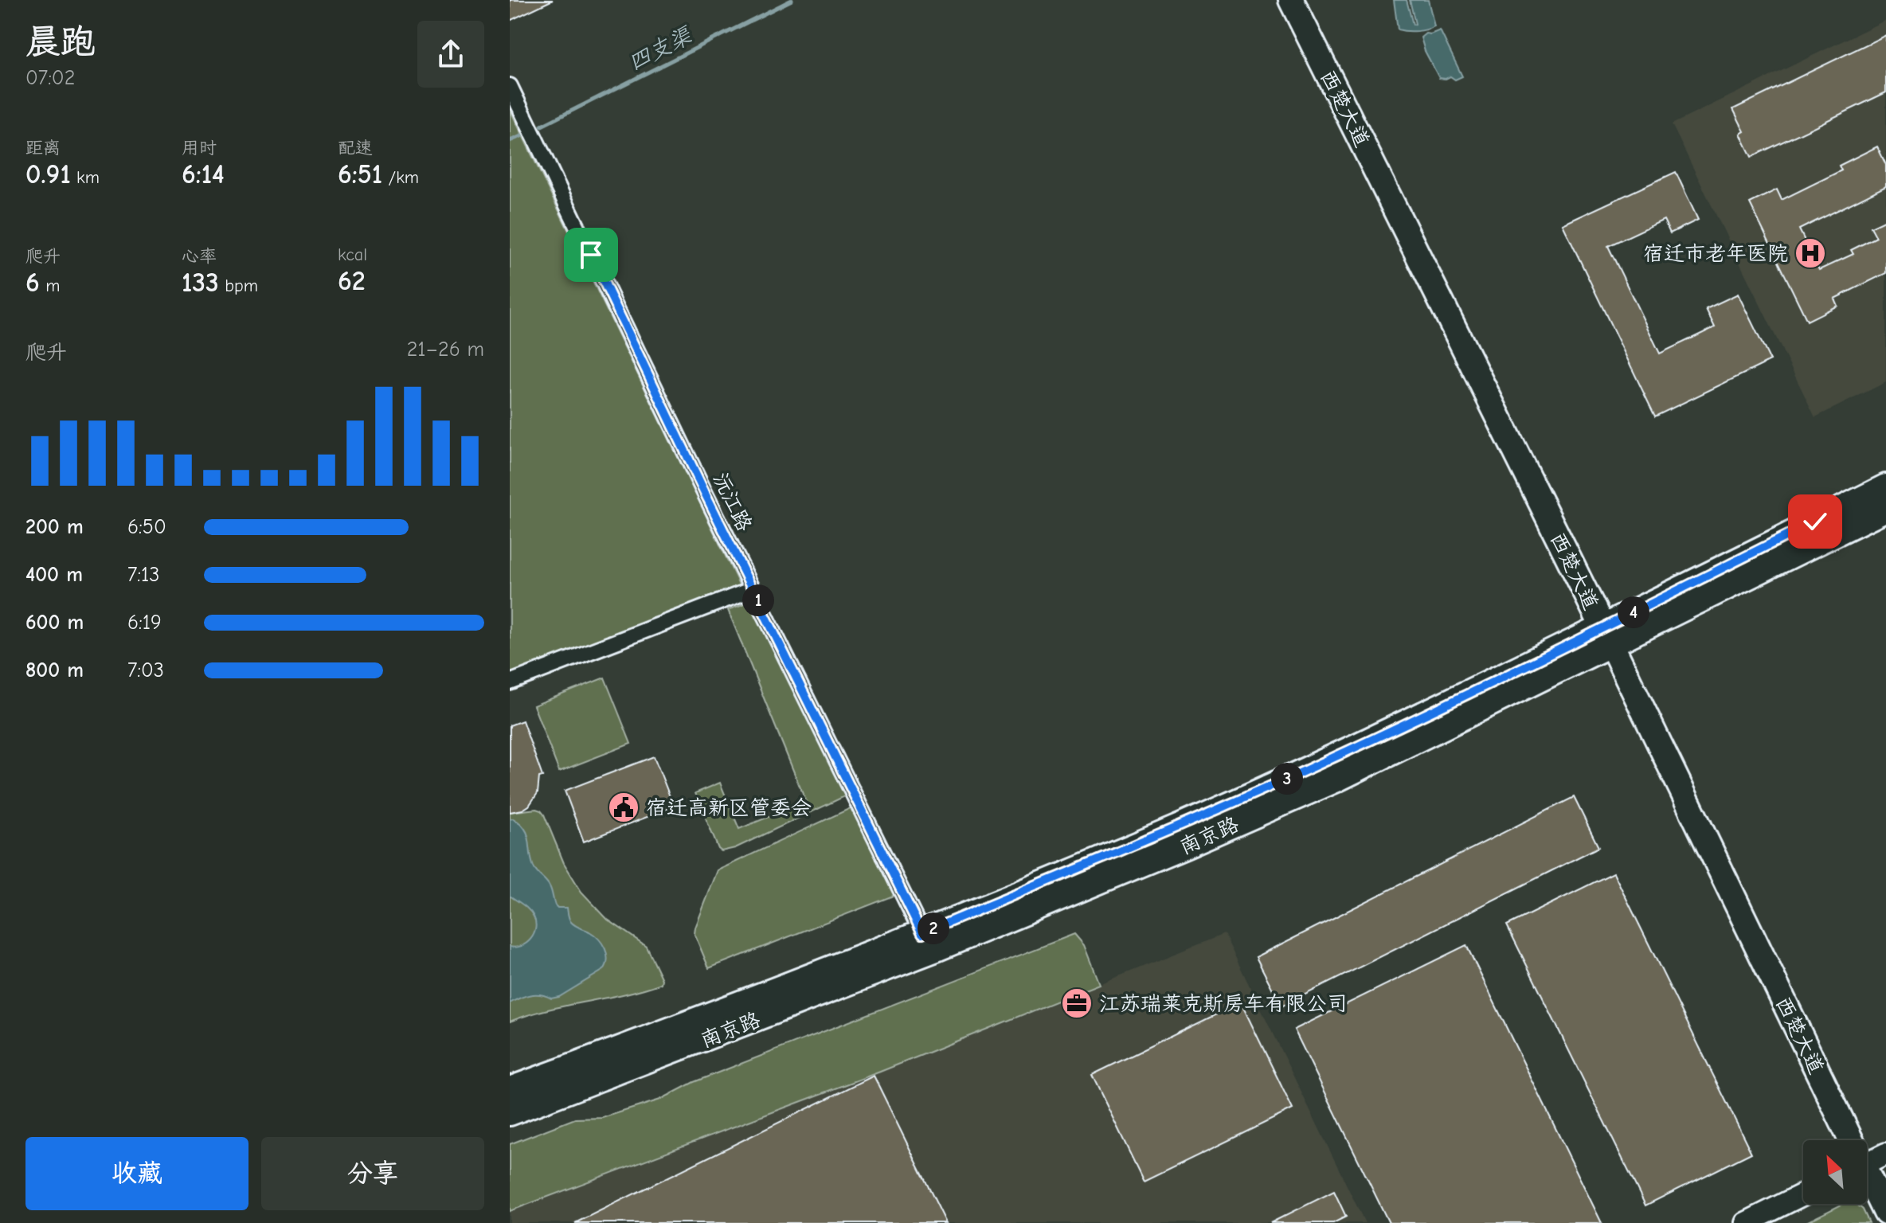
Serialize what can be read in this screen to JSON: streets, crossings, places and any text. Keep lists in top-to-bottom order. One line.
{"streets":{"main road":["西楚大道","南京路"],"street":["沅江路"]},"crossings":[["西楚大道","南京路"],["沅江路","南京路"]],"water":["四支渠"],"places":{"hospital":["宿迁市老年医院"],"public building":["宿迁高新区管委会"],"office":["江苏瑞莱克斯房车有限公司"]},"north":"top left","page":{"heading":["晨跑","07:02"],"stats":[["距离","0.91 km"],["用时","6:14"],["配速","6:51 /km"],["爬升","6 m"],["心率","133 bpm"],["kcal","62"]],"chart":["爬升","21–26 m"],"list":[{"name":"200 m","note":"6:50"},{"name":"400 m","note":"7:13"},{"name":"600 m","note":"6:19"},{"name":"800 m","note":"7:03"}],"pins":["1","4","3","2"],"buttons":["收藏","分享"]}}
